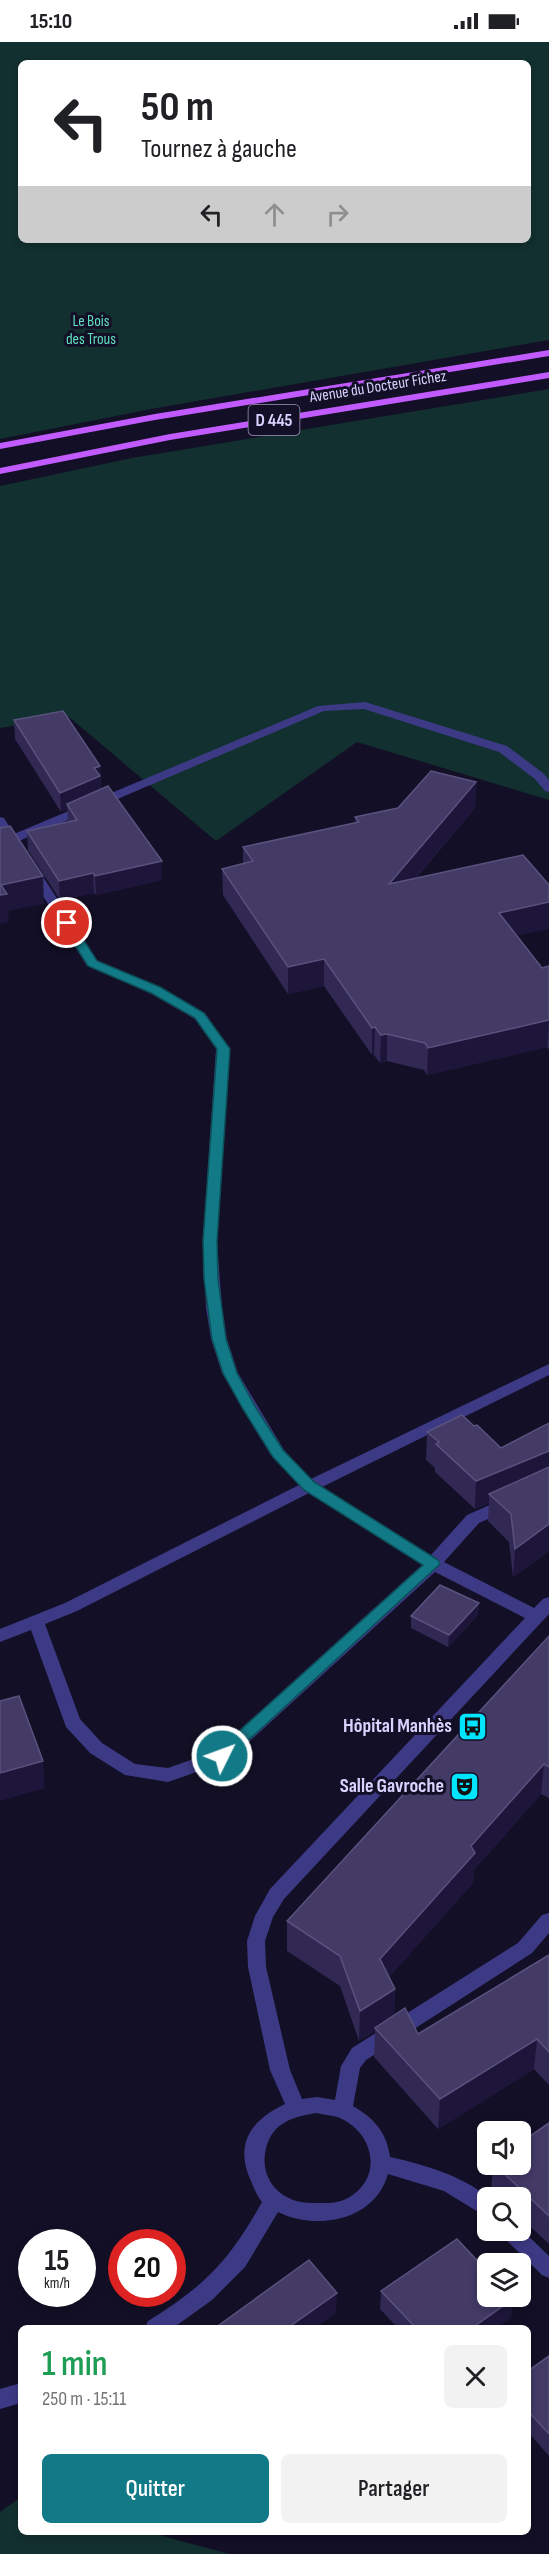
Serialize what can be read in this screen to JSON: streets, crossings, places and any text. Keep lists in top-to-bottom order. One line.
{"streets":{"main road":["Avenue du Docteur Fichez","D 445"]},"parks":["Le Bois des Trous"],"places":{"bus stop":["Hôpital Manhès"],"theatre":["Salle Gavroche"]},"page":{"status":"15:10","turn":["50 m","Tournez à gauche"],"speed":"15 km/h","limit":"20","heading":["1 min","250 m · 15:11"],"buttons":["Quitter","Partager"]}}
